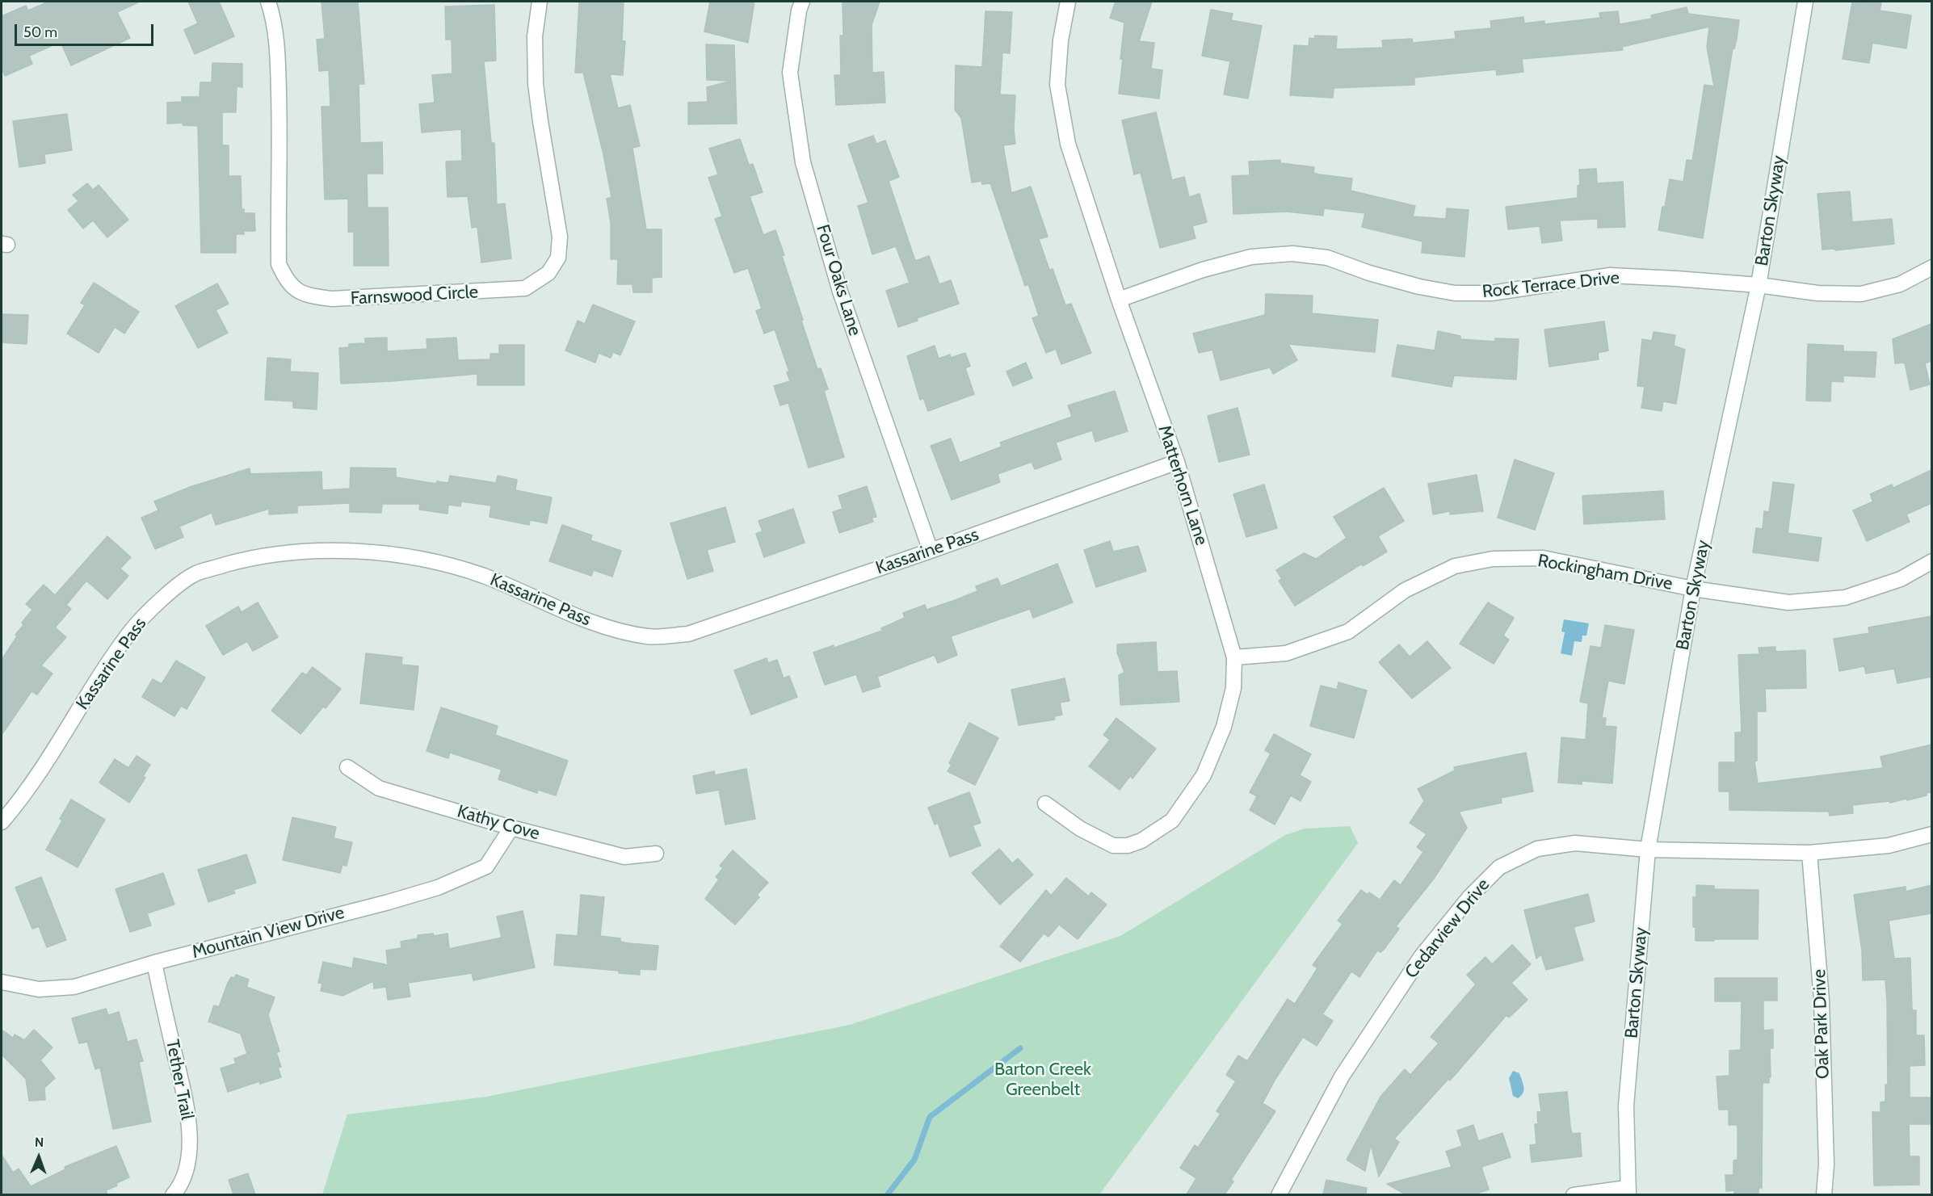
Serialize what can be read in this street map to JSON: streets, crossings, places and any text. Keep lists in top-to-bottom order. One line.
{"streets":{"street":["Barton Skyway","Four Oaks Lane","Rock Terrace Drive","Farnswood Circle","Matterhorn Lane","Kassarine Pass","Rockingham Drive","Kathy Cove","Cedarview Drive","Mountain View Drive","Oak Park Drive","Tether Trail"]},"crossings":[["Barton Skyway","Rock Terrace Drive"],["Barton Skyway","Rockingham Drive"],["Barton Skyway","Cedarview Drive"],["Four Oaks Lane","Kassarine Pass"],["Rock Terrace Drive","Matterhorn Lane"],["Matterhorn Lane","Kassarine Pass"],["Matterhorn Lane","Rockingham Drive"],["Kathy Cove","Mountain View Drive"],["Cedarview Drive","Oak Park Drive"],["Mountain View Drive","Tether Trail"]],"parks":["Barton Creek Greenbelt"],"scale_bar":"50 m","north":"top"}
